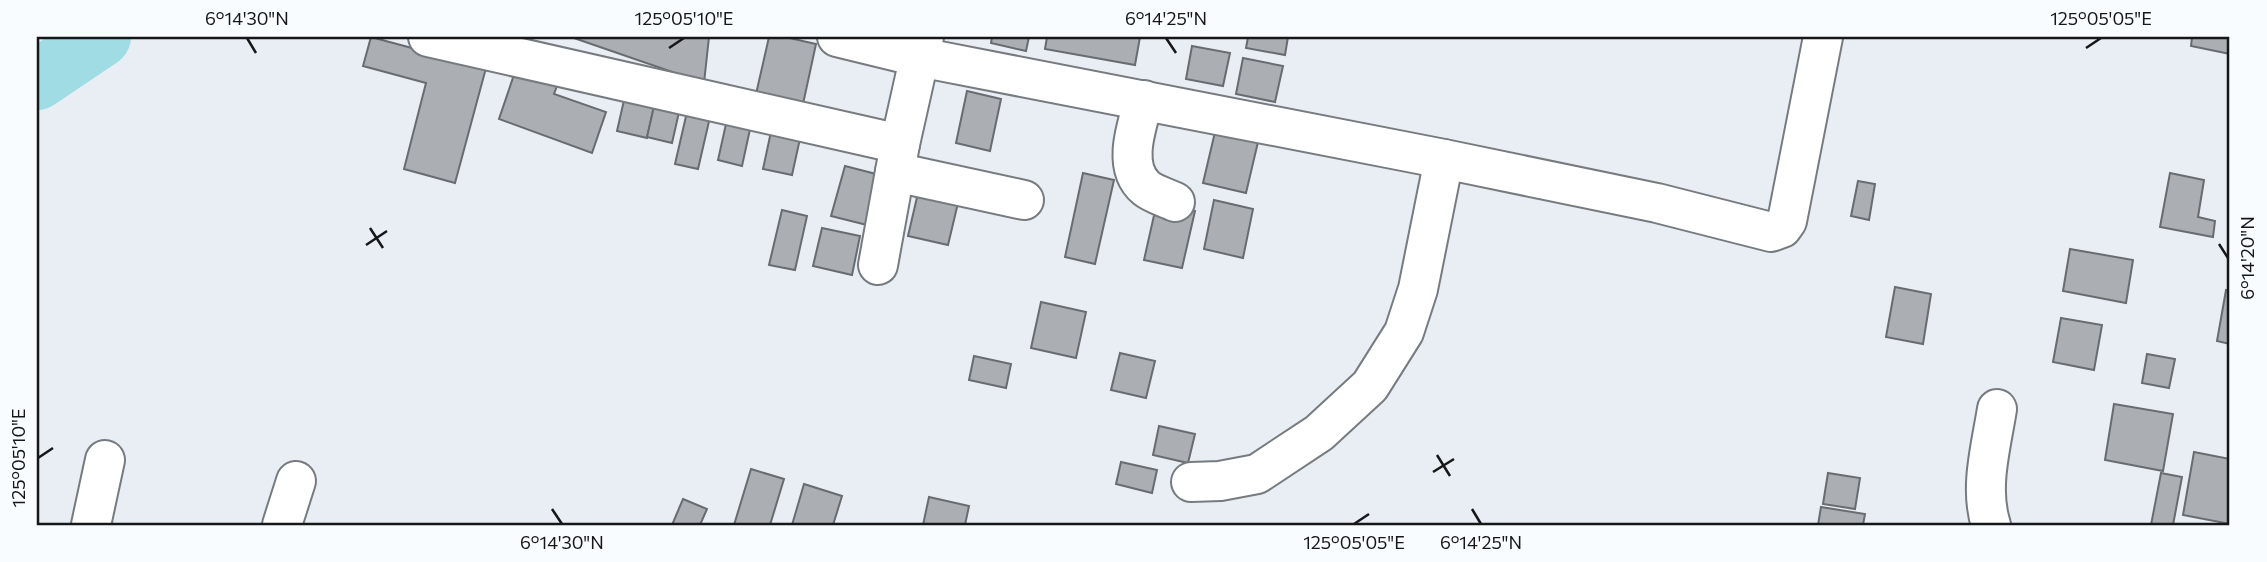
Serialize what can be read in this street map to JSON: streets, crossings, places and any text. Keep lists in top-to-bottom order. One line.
{"coordinates":["6°14'30\"N","125°05'10\"E","6°14'25\"N","125°05'05\"E","6°14'20\"N"]}
